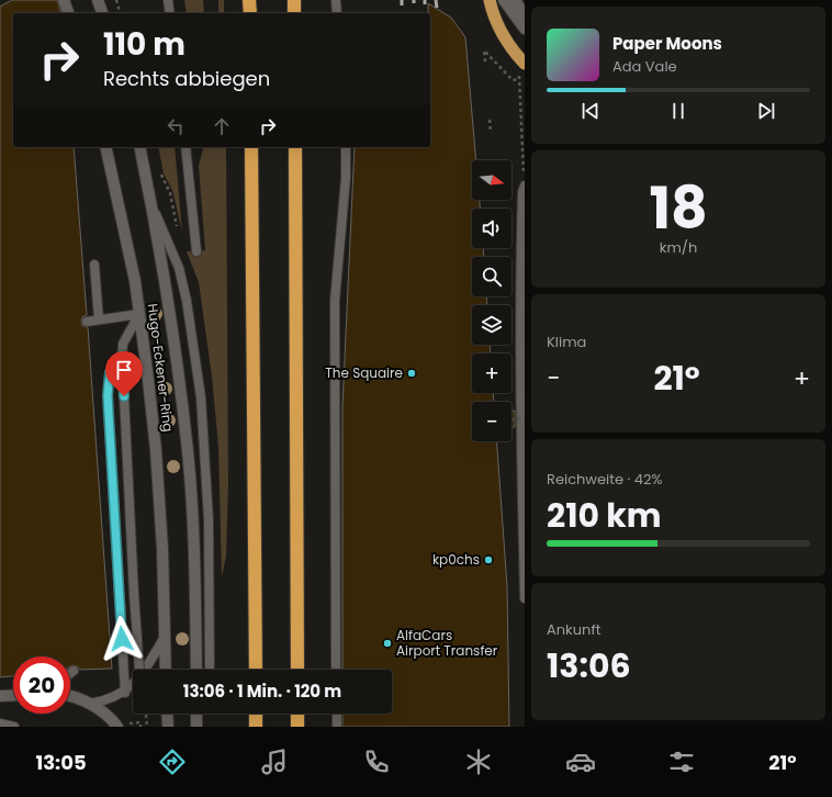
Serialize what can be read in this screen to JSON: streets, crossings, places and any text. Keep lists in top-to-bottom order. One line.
{"streets":{"street":["Hugo-Eckener-Ring"]},"places":["The Squaire","kp0chs","AlfaCars Airport Transfer"],"north":"right","page":{"turn":["110 m","Rechts abbiegen"],"song":["Paper Moons","Ada Vale"],"tile":[["18","km/h"],"Klima",["Reichweite · 42%","210 km"],["Ankunft","13:06"]],"map_buttons":["+","−"],"heat":["−","21°","+"],"limit":"20","trip":"13:06 · 1 Min. · 120 m","tabs":["13:05","21°"]}}
